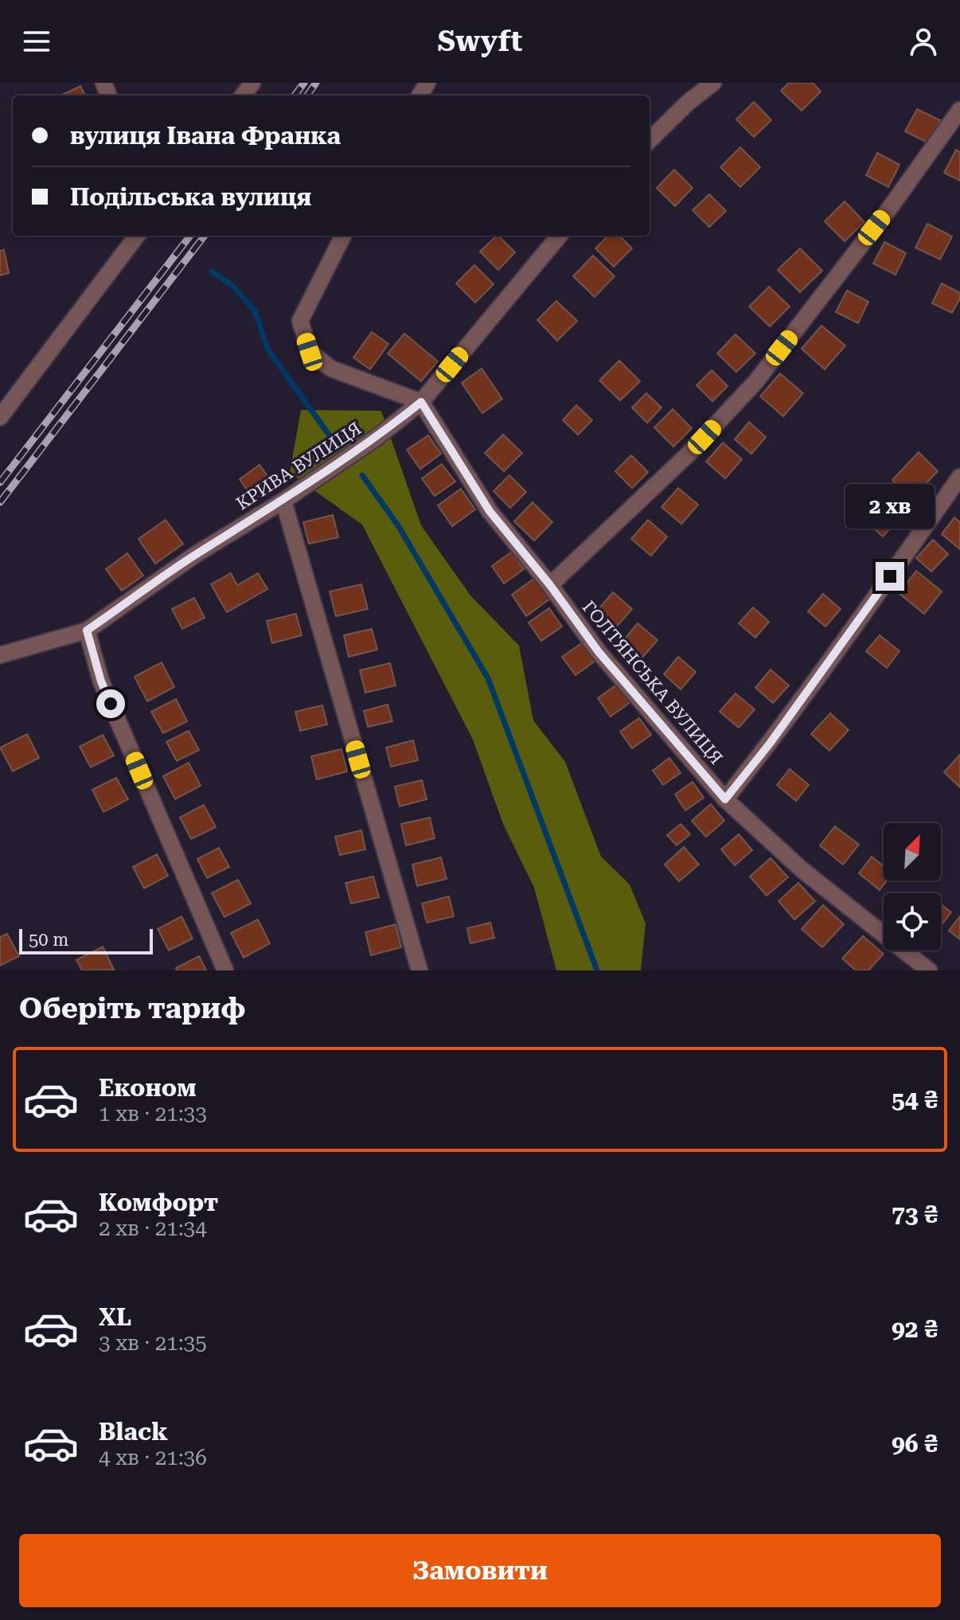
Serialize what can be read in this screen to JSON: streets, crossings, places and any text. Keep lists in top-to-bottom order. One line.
{"streets":{"street":["КРИВА ВУЛИЦЯ","ГОЛТЯНСЬКА ВУЛИЦЯ"]},"crossings":[["КРИВА ВУЛИЦЯ","ГОЛТЯНСЬКА ВУЛИЦЯ"]],"scale_bar":"50 m","north":"top right","page":{"header":"Swyft","banner":["вулиця Івана Франка","Подільська вулиця"],"bubble":"2 хв","scale":"50 m","heading":"Оберіть тариф","list":[{"name":"Економ","note":"1 хв · 21:33","value":"54 ₴"},{"name":"Комфорт","note":"2 хв · 21:34","value":"73 ₴"},{"name":"XL","note":"3 хв · 21:35","value":"92 ₴"},{"name":"Black","note":"4 хв · 21:36","value":"96 ₴"}],"buttons":"Замовити"}}
